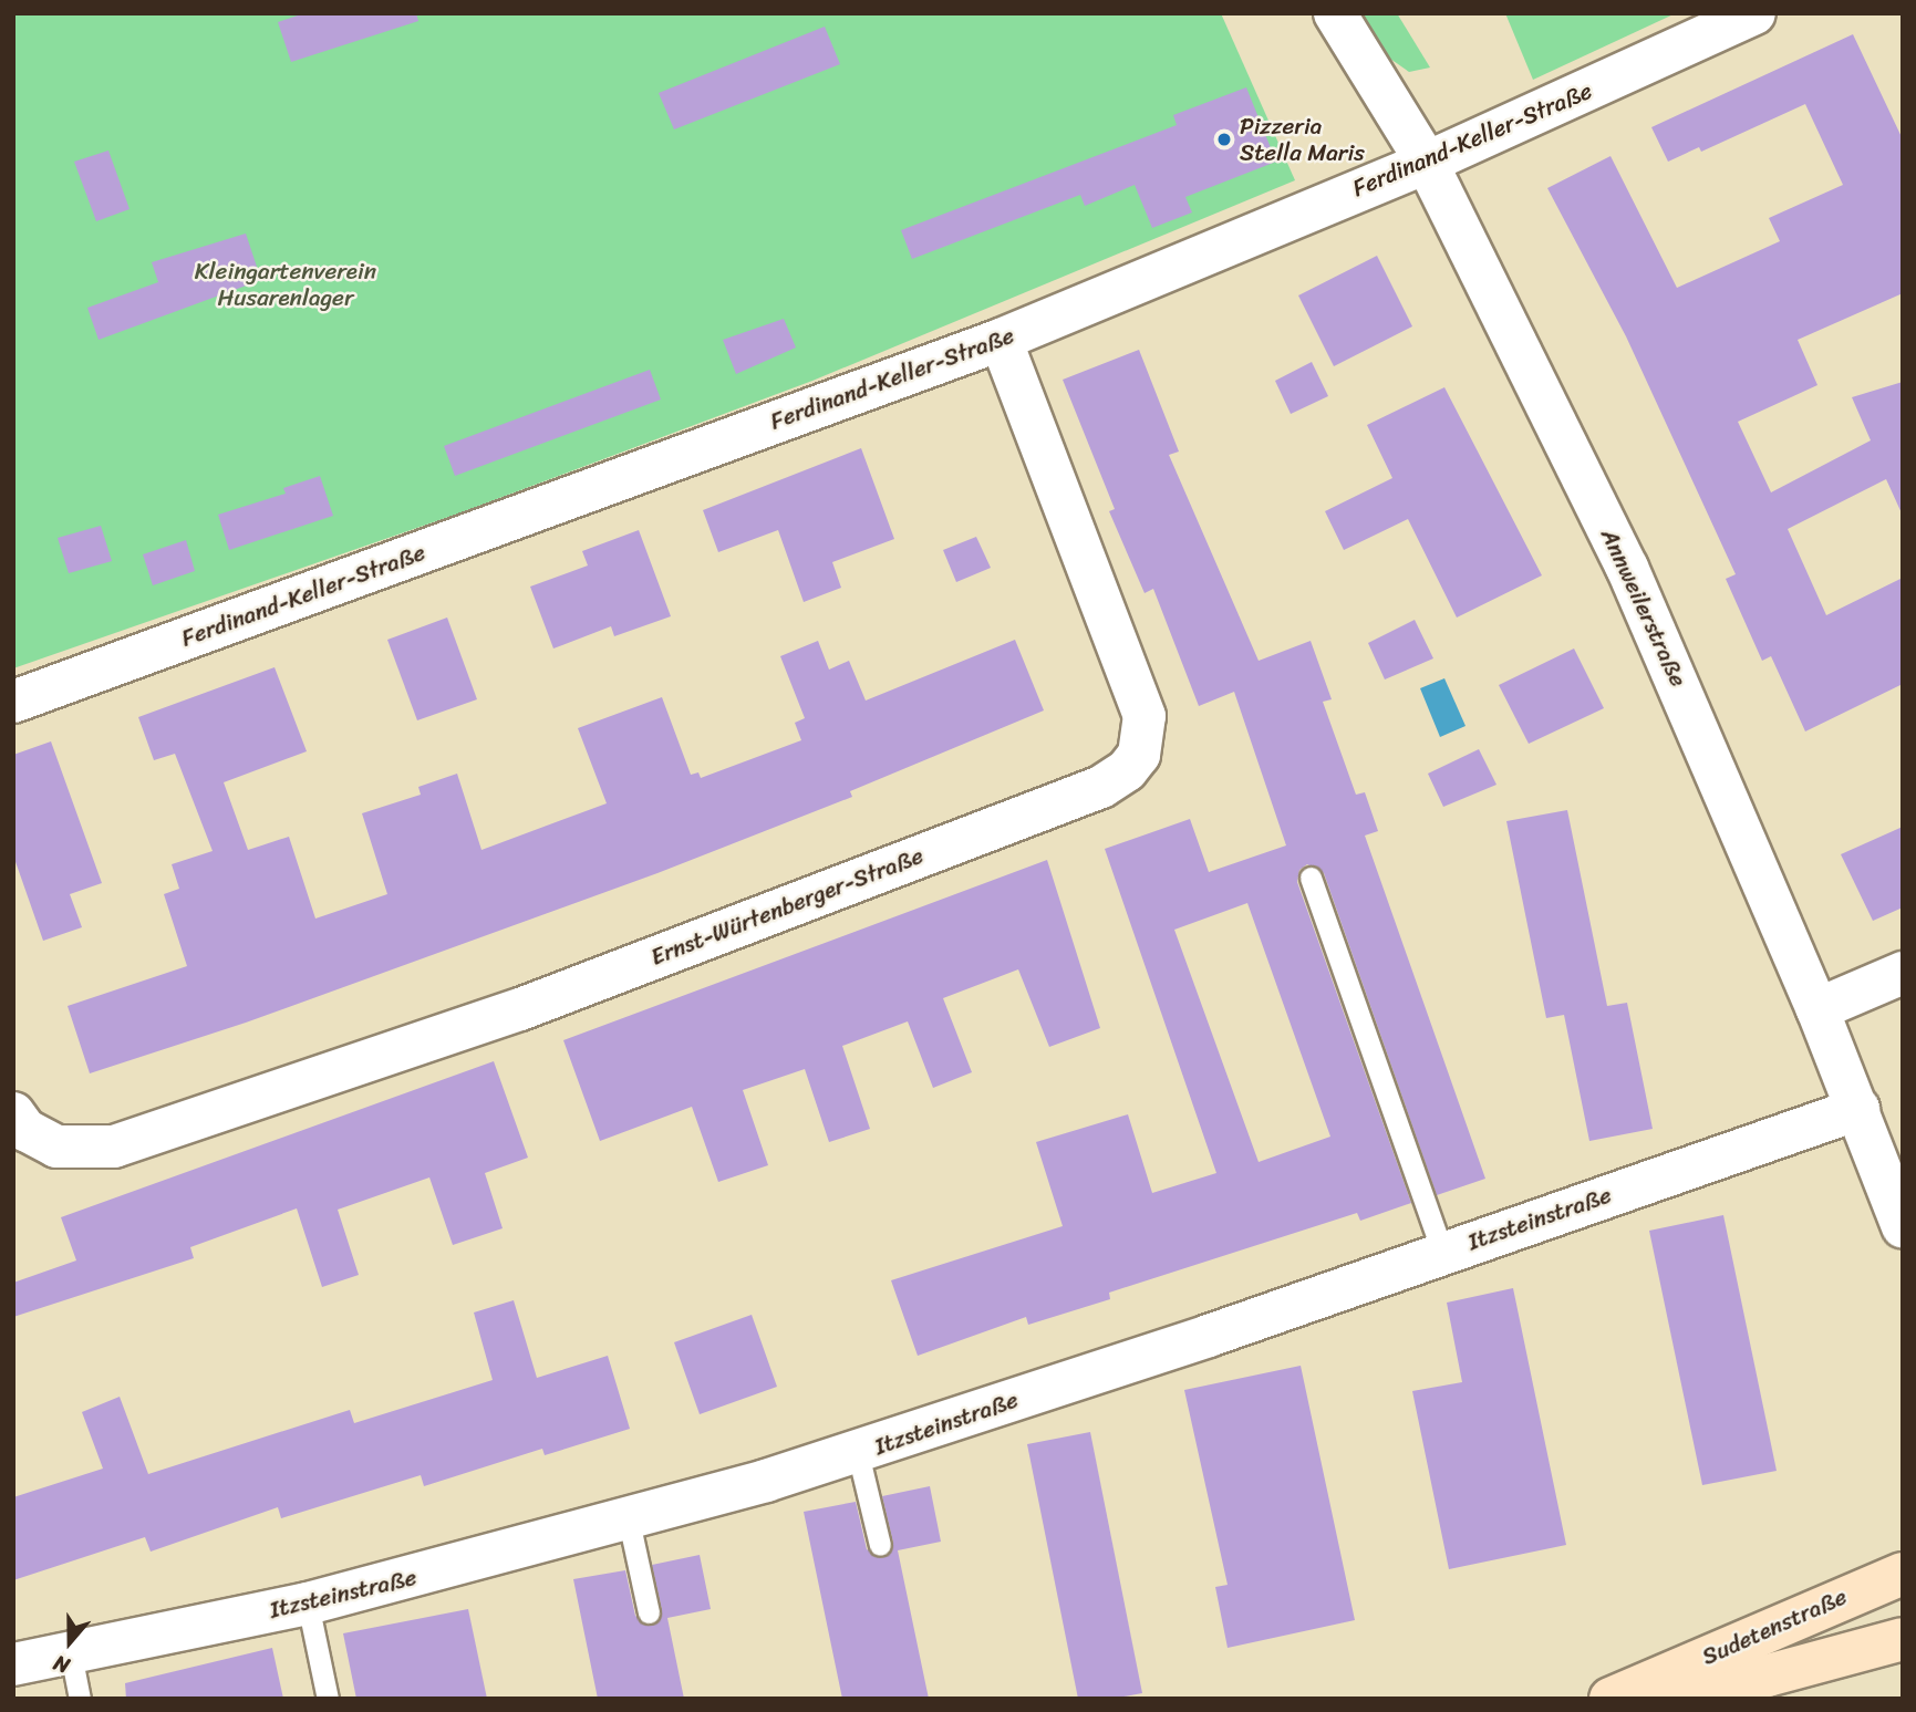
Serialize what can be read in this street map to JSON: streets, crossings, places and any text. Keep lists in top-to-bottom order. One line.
{"streets":{"main road":["Sudetenstraße"],"street":["Ferdinand-Keller-Straße","Annweilerstraße","Ernst-Würtenberger-Straße","Itzsteinstraße"]},"crossings":[["Ferdinand-Keller-Straße","Annweilerstraße"],["Ferdinand-Keller-Straße","Ernst-Würtenberger-Straße"],["Annweilerstraße","Itzsteinstraße"]],"parks":["Kleingartenverein Husarenlager"],"places":["Pizzeria Stella Maris"],"north":"bottom"}
